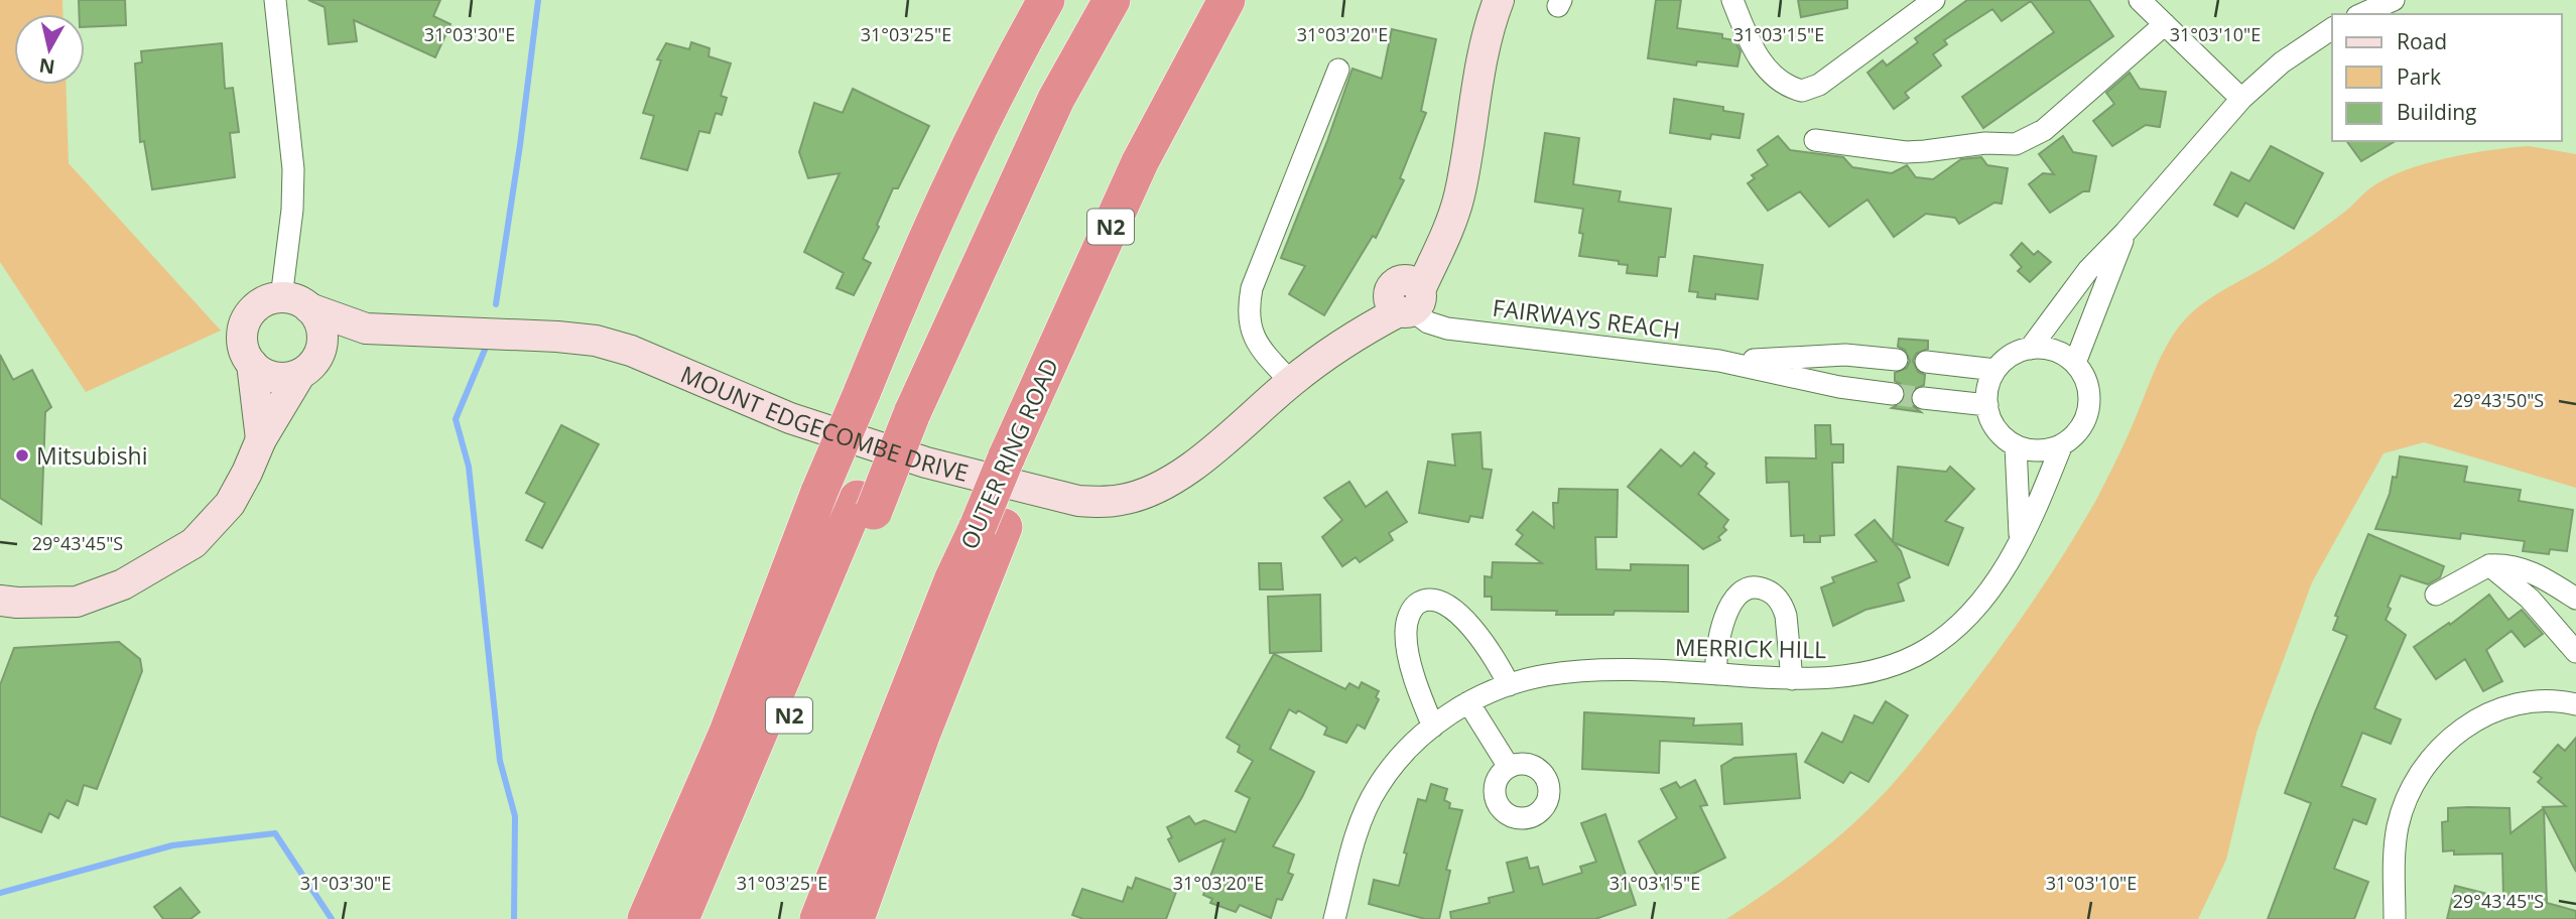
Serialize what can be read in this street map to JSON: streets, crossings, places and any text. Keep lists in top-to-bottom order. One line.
{"streets":{"highway":["N2","OUTER RING ROAD"],"street":["FAIRWAYS REACH","MOUNT EDGECOMBE DRIVE","MERRICK HILL"]},"crossings":[["FAIRWAYS REACH","MOUNT EDGECOMBE DRIVE"]],"places":["Mitsubishi"],"legend":["Road","Park","Building"],"north":"bottom","coordinates":["31°03'30\"E","31°03'25\"E","31°03'20\"E","31°03'15\"E","31°03'10\"E","29°43'50\"S","29°43'45\"S"]}
